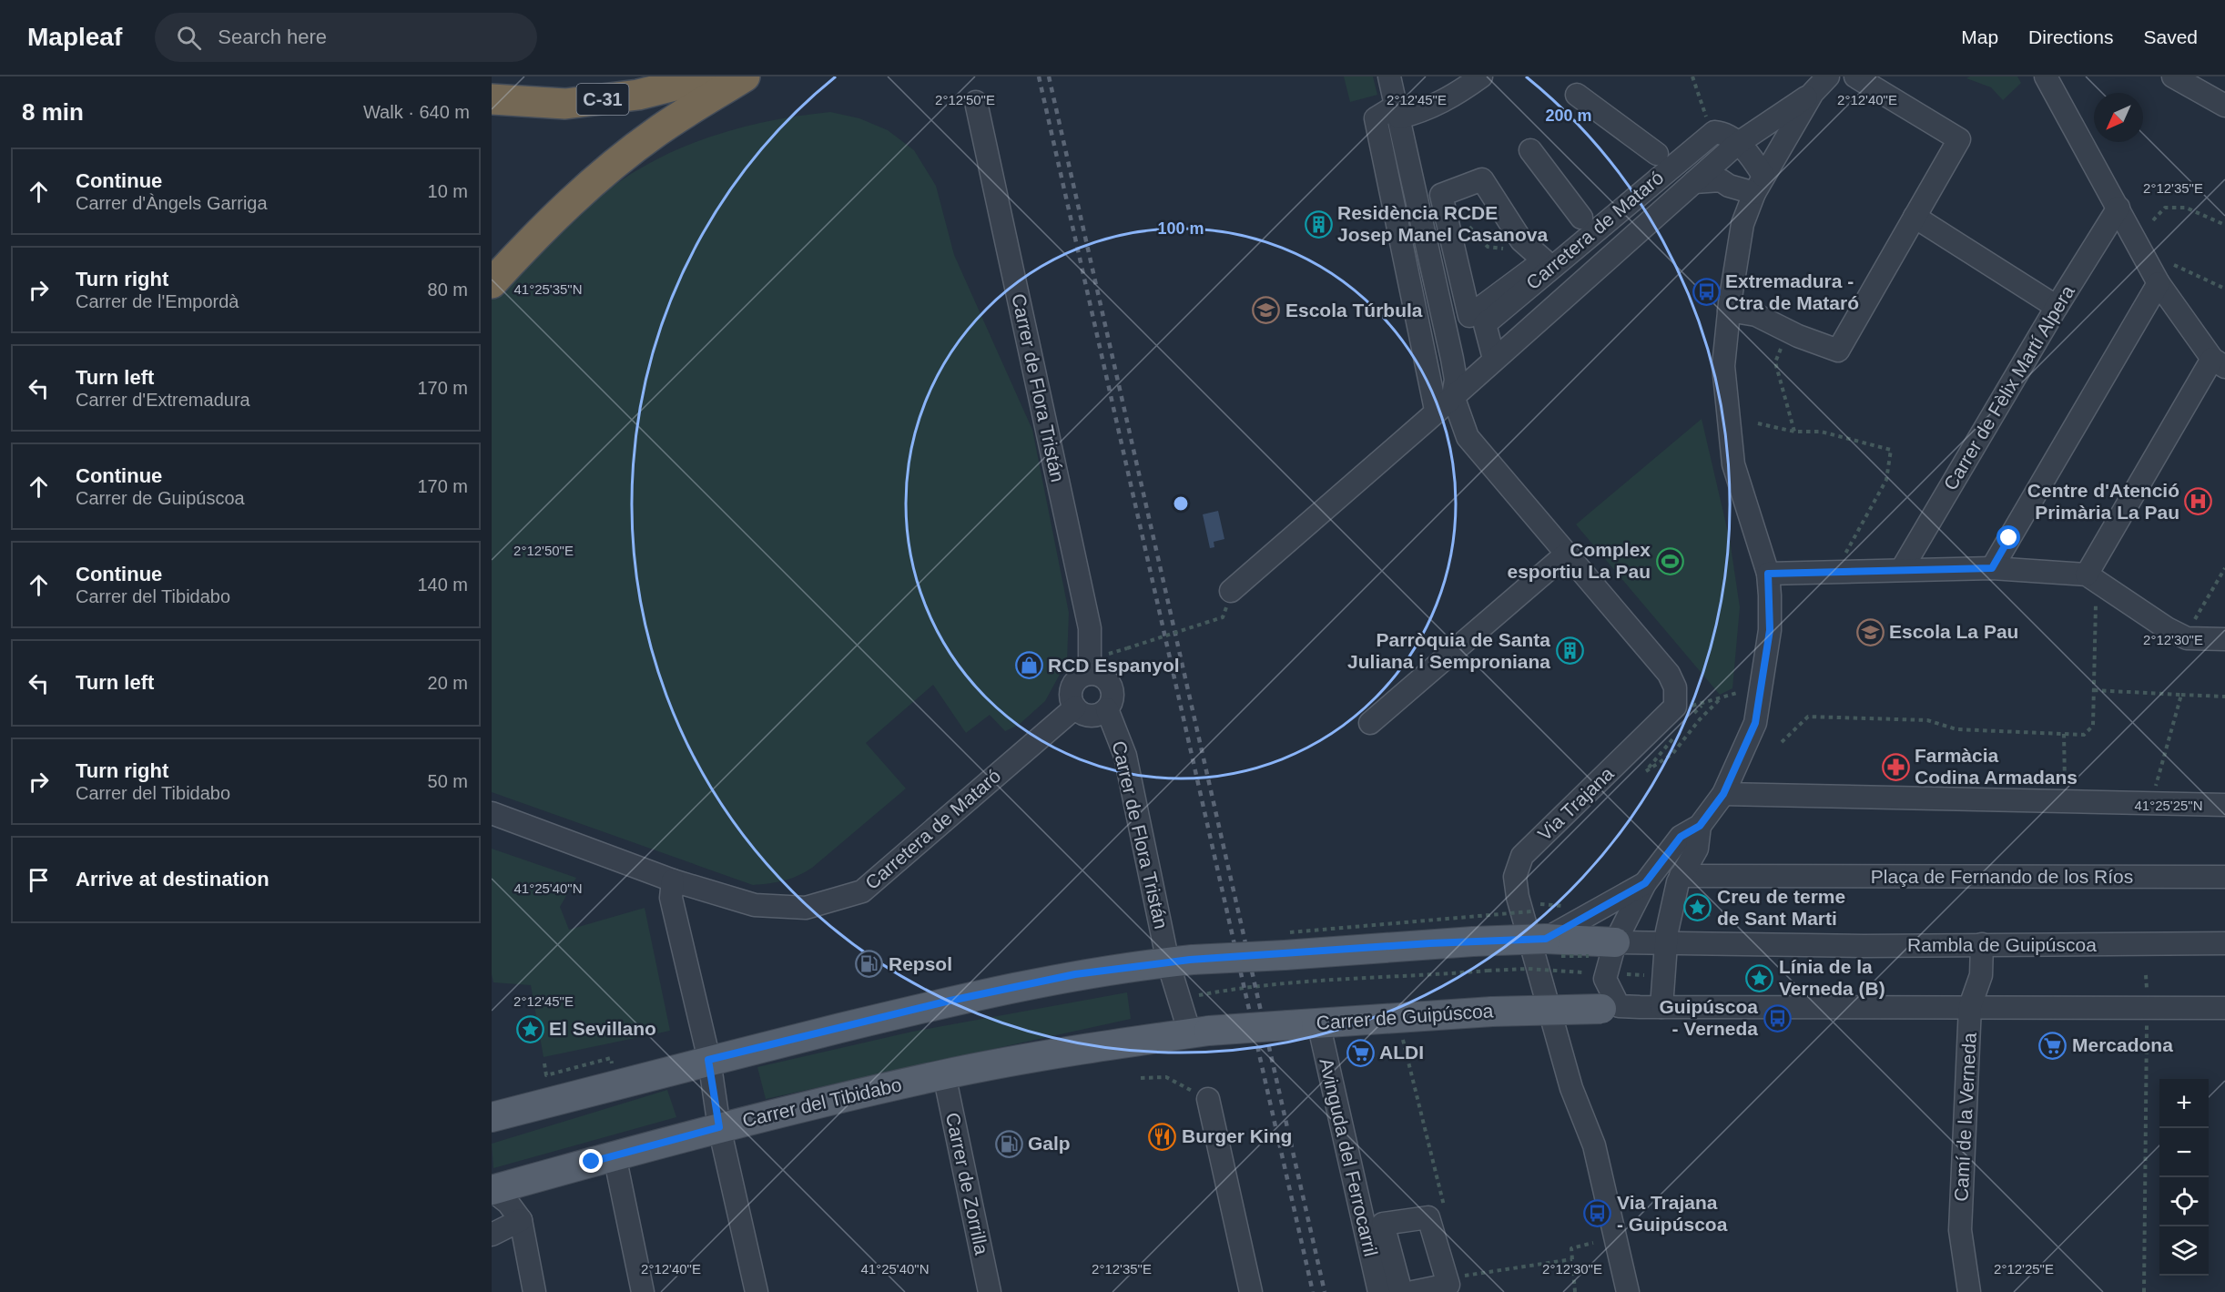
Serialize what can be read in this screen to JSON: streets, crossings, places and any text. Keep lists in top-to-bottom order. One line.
{"streets":{"highway":["C-31"],"main road":["Carrer de Guipúscoa","Carrer del Tibidabo"],"street":["Carretera de Mataró","Carrer de Flora Tristán","Carrer de Fèlix Martí Alpera","Via Trajana","Plaça de Fernando de los Ríos","Rambla de Guipúscoa","Camí de la Verneda","Avinguda del Ferrocarril","Carrer de Zorrilla"]},"crossings":[["Carretera de Mataró","Carrer de Flora Tristán"],["Carretera de Mataró","Via Trajana"],["Rambla de Guipúscoa","Camí de la Verneda"],["Carrer de Guipúscoa","Carrer del Tibidabo"],["Carrer de Guipúscoa","Avinguda del Ferrocarril"],["Carrer del Tibidabo","Carrer de Zorrilla"]],"places":{"building":["Residència RCDE Josep Manel Casanova","Parròquia de Santa Juliana i Semproniana"],"bus stop":["Extremadura - Ctra de Mataró","Guipúscoa - Verneda","Via Trajana - Guipúscoa"],"school or university":["Escola Túrbula","Escola La Pau"],"hospital":["Centre d'Atenció Primària La Pau"],"sports":["Complex esportiu La Pau"],"shop":["RCD Espanyol"],"pharmacy":["Farmàcia Codina Armadans"],"place":["Creu de terme de Sant Marti","Línia de la Verneda (B)","El Sevillano"],"fuel station":["Repsol","Galp"],"supermarket":["Mercadona","ALDI"],"restaurant":["Burger King"]},"north":"bottom left","page":{"header":"Mapleaf","search":"Search here","nav":["Map","Directions","Saved"],"heading":["8 min","Walk · 640 m"],"list":[["Continue","Carrer d'Àngels Garriga","10 m"],["Turn right","Carrer de l'Empordà","80 m"],["Turn left","Carrer d'Extremadura","170 m"],["Continue","Carrer de Guipúscoa","170 m"],["Continue","Carrer del Tibidabo","140 m"],["Turn left","20 m"],["Turn right","Carrer del Tibidabo","50 m"],"Arrive at destination"],"map_buttons":["+","−"]},"coordinates":["2°12'50\"E","2°12'45\"E","2°12'40\"E","2°12'35\"E","41°25'35\"N","2°12'30\"E","41°25'25\"N","41°25'40\"N","2°12'25\"E"],"rings":["200 m","100 m"]}
